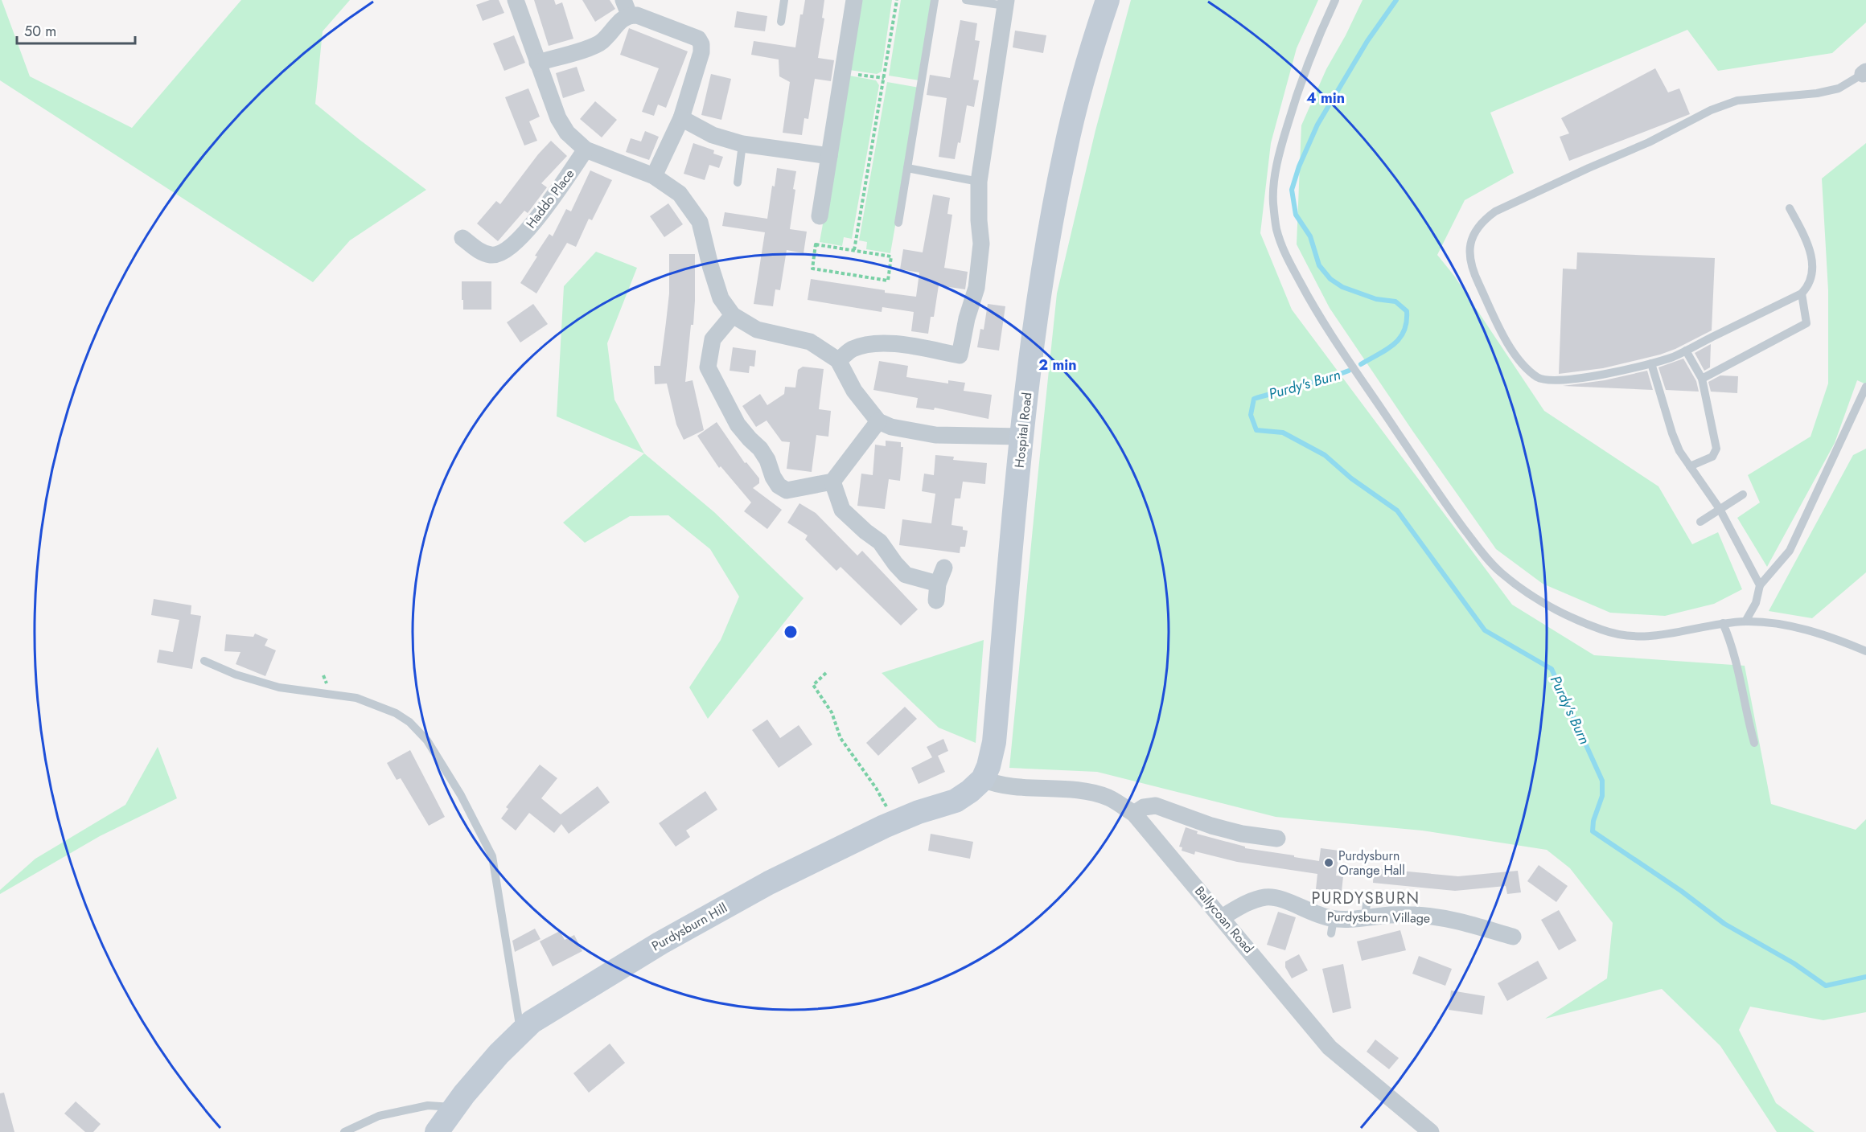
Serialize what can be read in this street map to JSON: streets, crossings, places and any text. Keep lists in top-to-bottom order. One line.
{"streets":{"main road":["Hospital Road","Purdysburn Hill"],"street":["Haddo Place","Purdysburn Village","Ballycoan Road"]},"crossings":[["Hospital Road","Ballycoan Road"],["Hospital Road","Purdysburn Hill"],["Purdysburn Village","Ballycoan Road"],["Ballycoan Road","Purdysburn Hill"]],"districts":["PURDYSBURN"],"water":["Purdy's Burn"],"places":["Purdysburn Orange Hall"],"scale_bar":"50 m","rings":["4 min","2 min"]}
